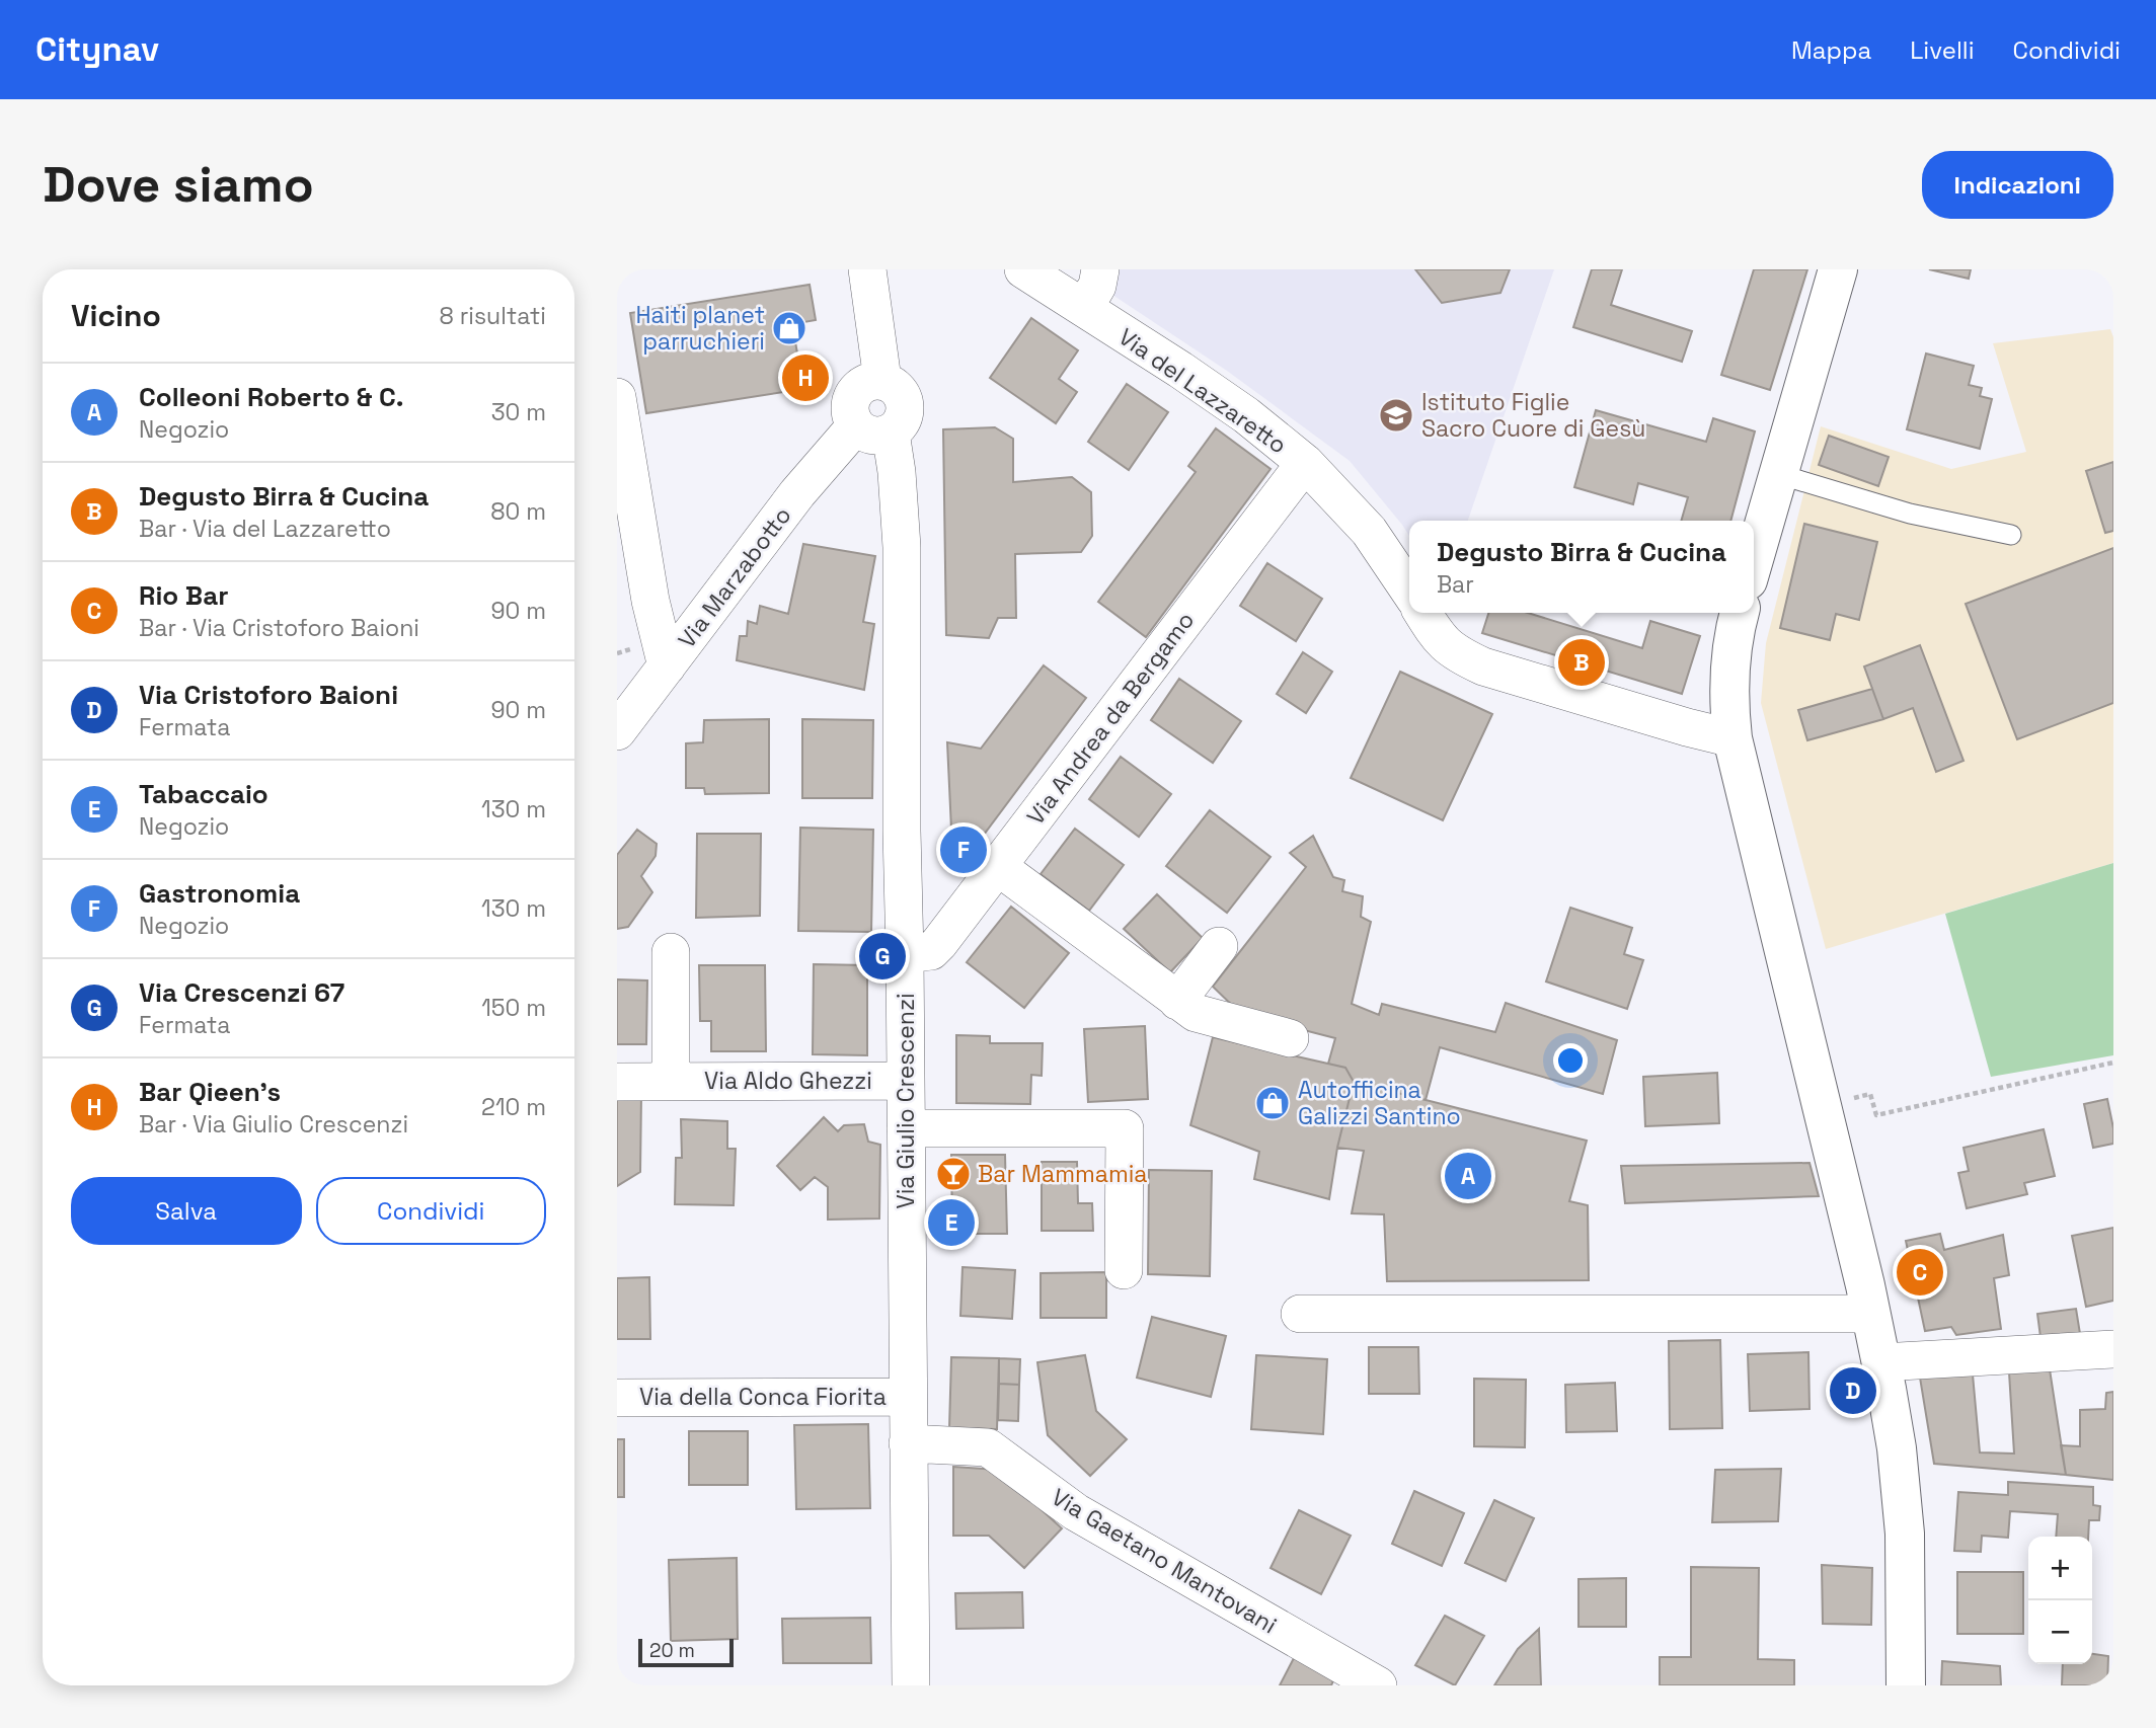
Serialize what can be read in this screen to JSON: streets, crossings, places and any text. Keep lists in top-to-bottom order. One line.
{"streets":{"street":["Via del Lazzaretto","Via Marzabotto","Via Andrea da Bergamo","Via Aldo Ghezzi","Via Giulio Crescenzi","Via della Conca Fiorita","Via Gaetano Mantovani"]},"crossings":[["Via del Lazzaretto","Via Andrea da Bergamo"],["Via Marzabotto","Via Giulio Crescenzi"],["Via Andrea da Bergamo","Via Giulio Crescenzi"],["Via Aldo Ghezzi","Via Giulio Crescenzi"],["Via Giulio Crescenzi","Via della Conca Fiorita"],["Via Giulio Crescenzi","Via Gaetano Mantovani"]],"places":{"shop":["Haiti planet parruchieri","Autofficina Galizzi Santino"],"school or university":["Istituto Figlie Sacro Cuore di Gesù"],"bar":["Bar Mammamia"]},"scale_bar":"20 m","page":{"header":"Citynav","nav":["Mappa","Livelli","Condividi"],"buttons":["Indicazioni",["Salva","Condividi"]],"title":"Dove siamo","heading":["Vicino","8 risultati"],"pins":["H","B","F","G","A","E","C","D"],"list":[{"mark":"A","name":"Colleoni Roberto & C.","note":"Negozio","value":"30 m"},{"mark":"B","name":"Degusto Birra & Cucina","note":"Bar · Via del Lazzaretto","value":"80 m"},{"mark":"C","name":"Rio Bar","note":"Bar · Via Cristoforo Baioni","value":"90 m"},{"mark":"D","name":"Via Cristoforo Baioni","note":"Fermata","value":"90 m"},{"mark":"E","name":"Tabaccaio","note":"Negozio","value":"130 m"},{"mark":"F","name":"Gastronomia","note":"Negozio","value":"130 m"},{"mark":"G","name":"Via Crescenzi 67","note":"Fermata","value":"150 m"},{"mark":"H","name":"Bar Qieen's","note":"Bar · Via Giulio Crescenzi","value":"210 m"}],"popup":["Degusto Birra & Cucina","Bar"],"map_buttons":["+","−"],"scale":"20 m"}}
